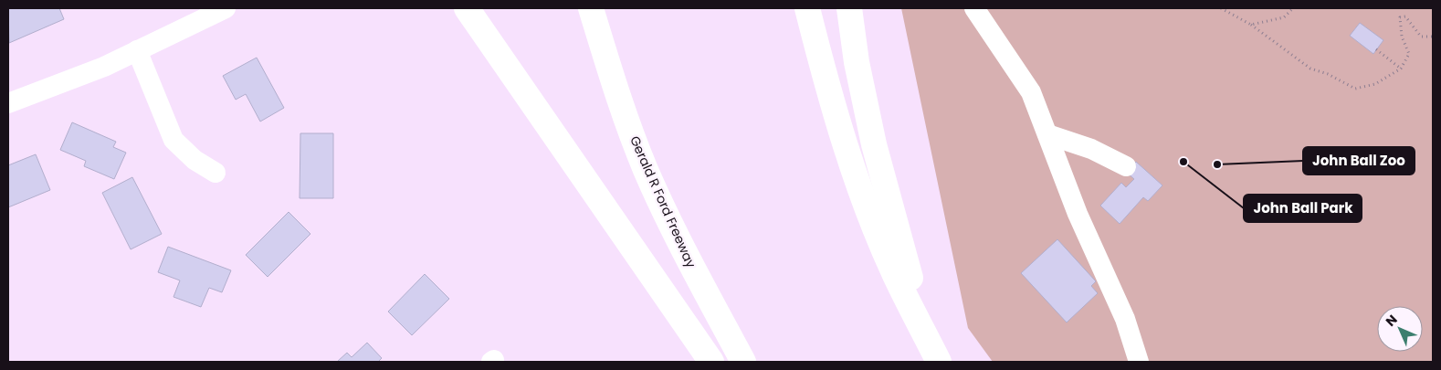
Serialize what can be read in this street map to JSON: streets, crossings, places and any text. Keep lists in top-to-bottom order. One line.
{"streets":{"highway":["Gerald R Ford Freeway"]},"places":["John Ball Park","John Ball Zoo"],"north":"top left"}
